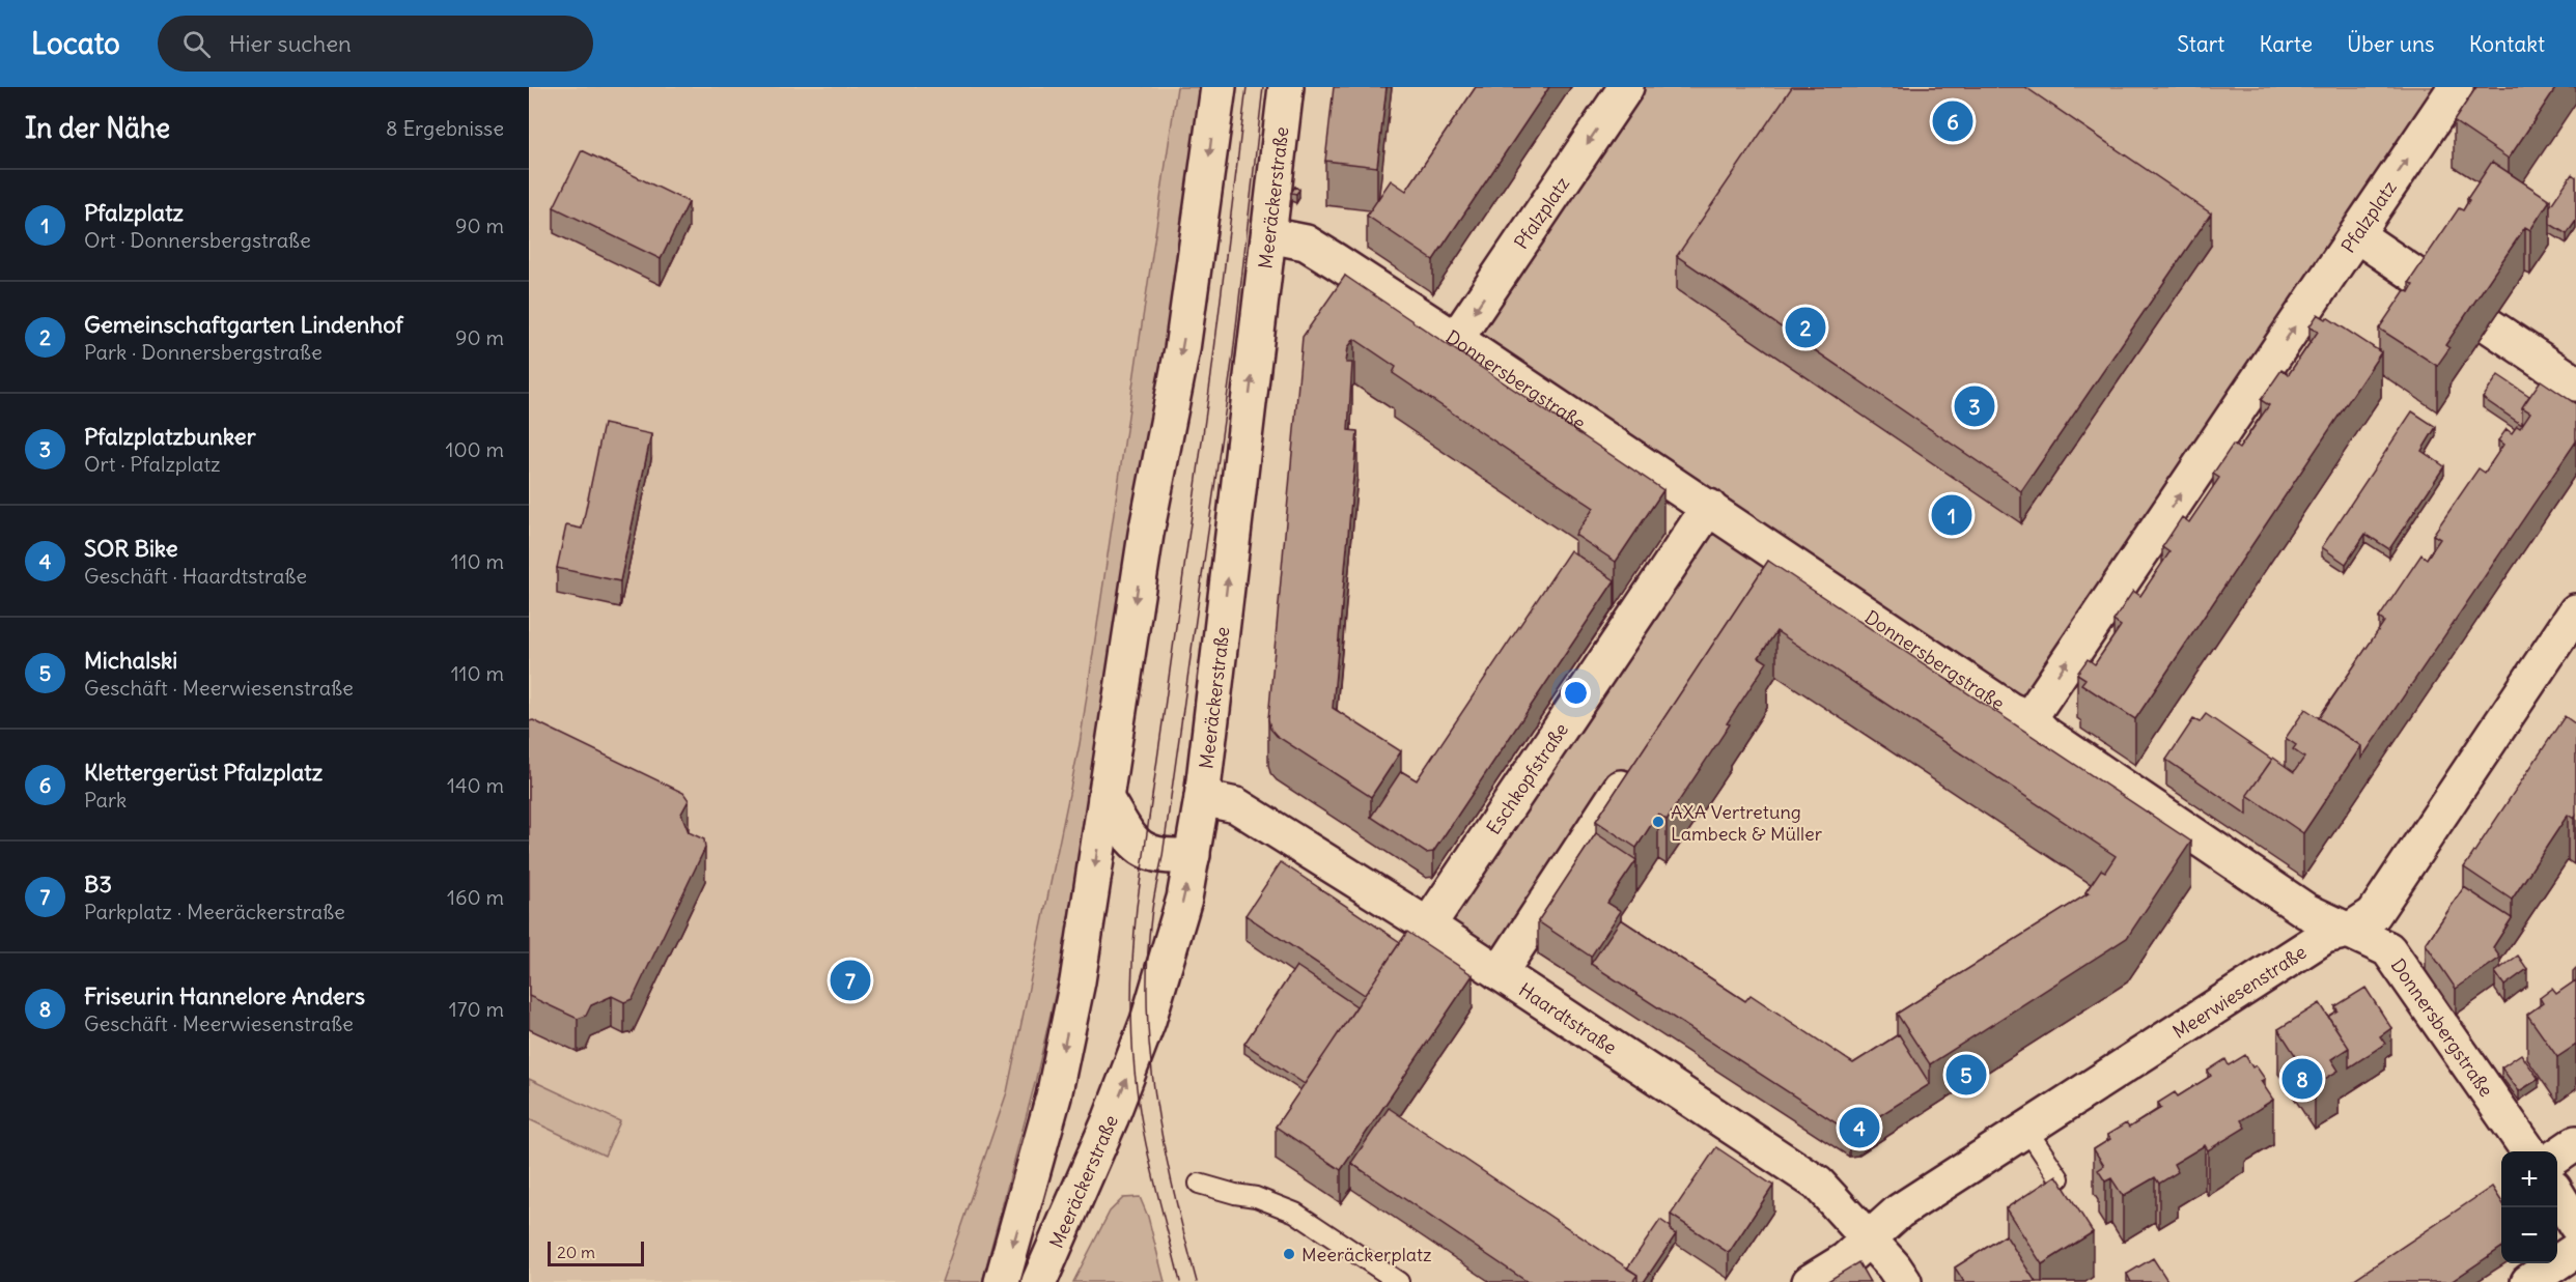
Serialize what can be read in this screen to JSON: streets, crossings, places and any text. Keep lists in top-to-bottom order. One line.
{"streets":{"street":["Meeräckerstraße","Pfalzplatz","Donnersbergstraße","Eschkopfstraße","Meerwiesenstraße","Haardtstraße"]},"crossings":[["Meeräckerstraße","Donnersbergstraße"],["Meeräckerstraße","Haardtstraße"],["Pfalzplatz","Donnersbergstraße"],["Donnersbergstraße","Eschkopfstraße"],["Donnersbergstraße","Meerwiesenstraße"],["Eschkopfstraße","Haardtstraße"],["Meerwiesenstraße","Haardtstraße"]],"places":["AXA Vertretung Lambeck & Müller","Meeräckerplatz"],"scale_bar":"20 m","page":{"header":"Locato","search":"Hier suchen","nav":["Start","Karte","Über uns","Kontakt"],"heading":["In der Nähe","8 Ergebnisse"],"pins":["6","2","3","1","7","5","8","4"],"list":[{"mark":"1","name":"Pfalzplatz","note":"Ort · Donnersbergstraße","value":"90 m"},{"mark":"2","name":"Gemeinschaftgarten Lindenhof","note":"Park · Donnersbergstraße","value":"90 m"},{"mark":"3","name":"Pfalzplatzbunker","note":"Ort · Pfalzplatz","value":"100 m"},{"mark":"4","name":"SOR Bike","note":"Geschäft · Haardtstraße","value":"110 m"},{"mark":"5","name":"Michalski","note":"Geschäft · Meerwiesenstraße","value":"110 m"},{"mark":"6","name":"Klettergerüst Pfalzplatz","note":"Park","value":"140 m"},{"mark":"7","name":"B3","note":"Parkplatz · Meeräckerstraße","value":"160 m"},{"mark":"8","name":"Friseurin Hannelore Anders","note":"Geschäft · Meerwiesenstraße","value":"170 m"}],"map_buttons":["+","−"],"scale":"20 m"}}
